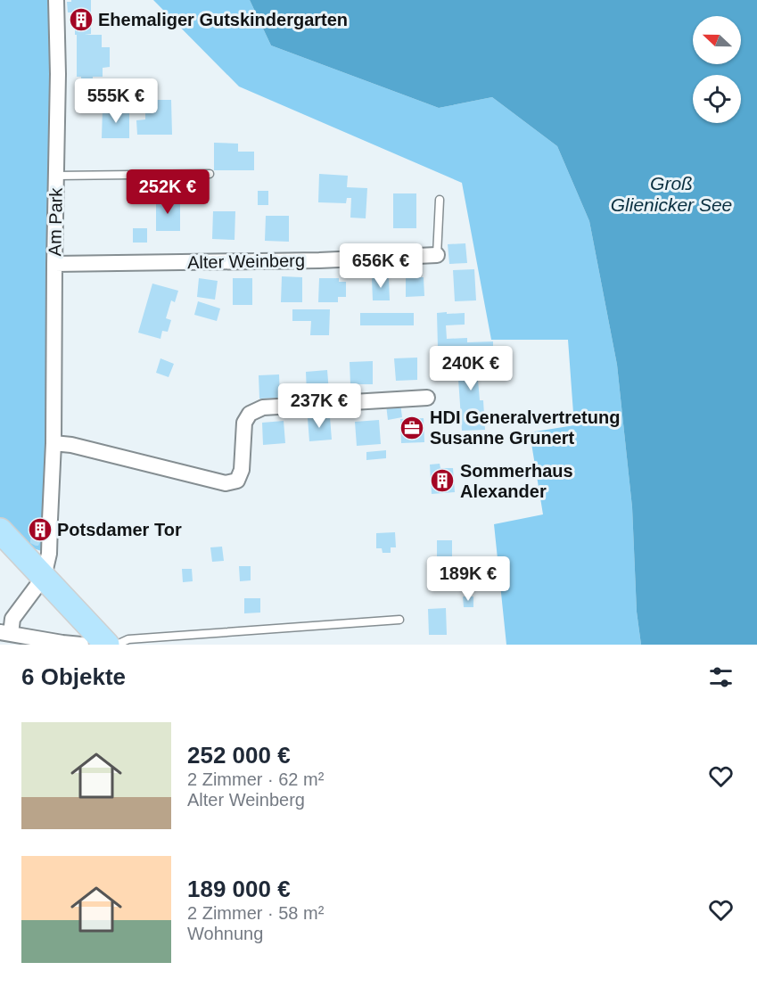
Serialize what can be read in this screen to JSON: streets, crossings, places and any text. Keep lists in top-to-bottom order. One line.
{"streets":{"street":["Am Park","Alter Weinberg"]},"crossings":[["Am Park","Alter Weinberg"]],"water":["Groß Glienicker See"],"places":{"building":["Ehemaliger Gutskindergarten","Sommerhaus Alexander","Potsdamer Tor"],"office":["HDI Generalvertretung Susanne Grunert"]},"north":"left","page":{"price":["555K €","252K €","656K €","240K €","237K €","189K €"],"heading":"6 Objekte","list":[{"name":"252 000 €","note":"2 Zimmer · 62 m² · Alter Weinberg"},{"name":"189 000 €","note":"2 Zimmer · 58 m² · Wohnung"}]}}
